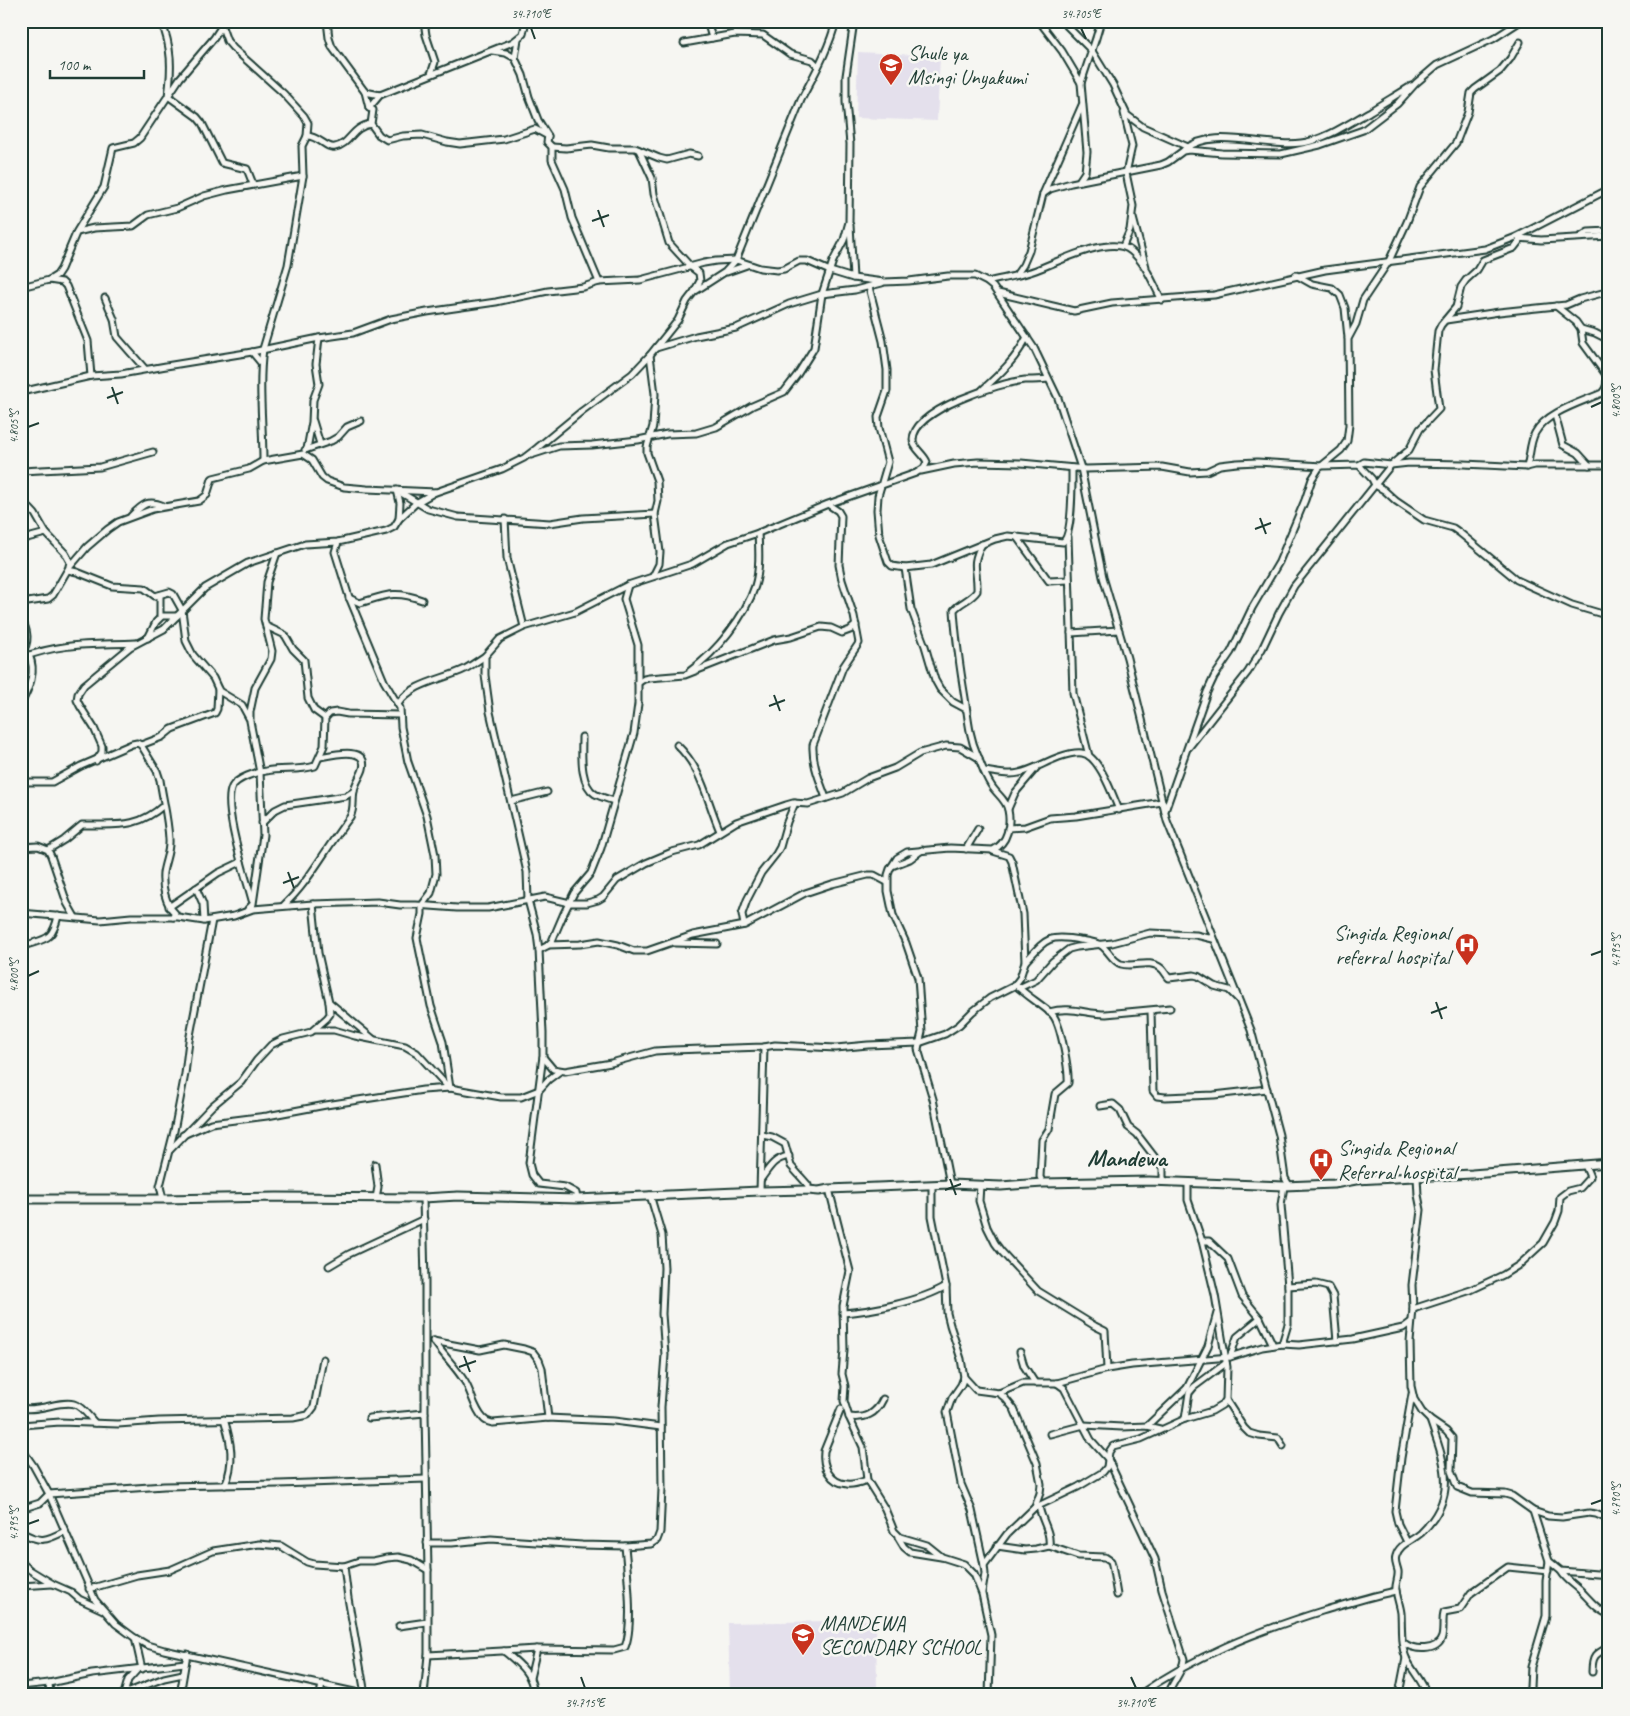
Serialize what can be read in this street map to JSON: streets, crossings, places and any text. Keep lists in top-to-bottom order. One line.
{"districts":["Mandewa"],"places":{"school or university":["Shule ya Msingi Unyakumi","MANDEWA SECONDARY SCHOOL"],"hospital":["Singida Regional referral hospital","Singida Regional Referral hospital"]},"scale_bar":"100 m","coordinates":["34.710°E","34.705°E","4.800°S","4.805°S","4.795°S","4.790°S","34.715°E"]}
